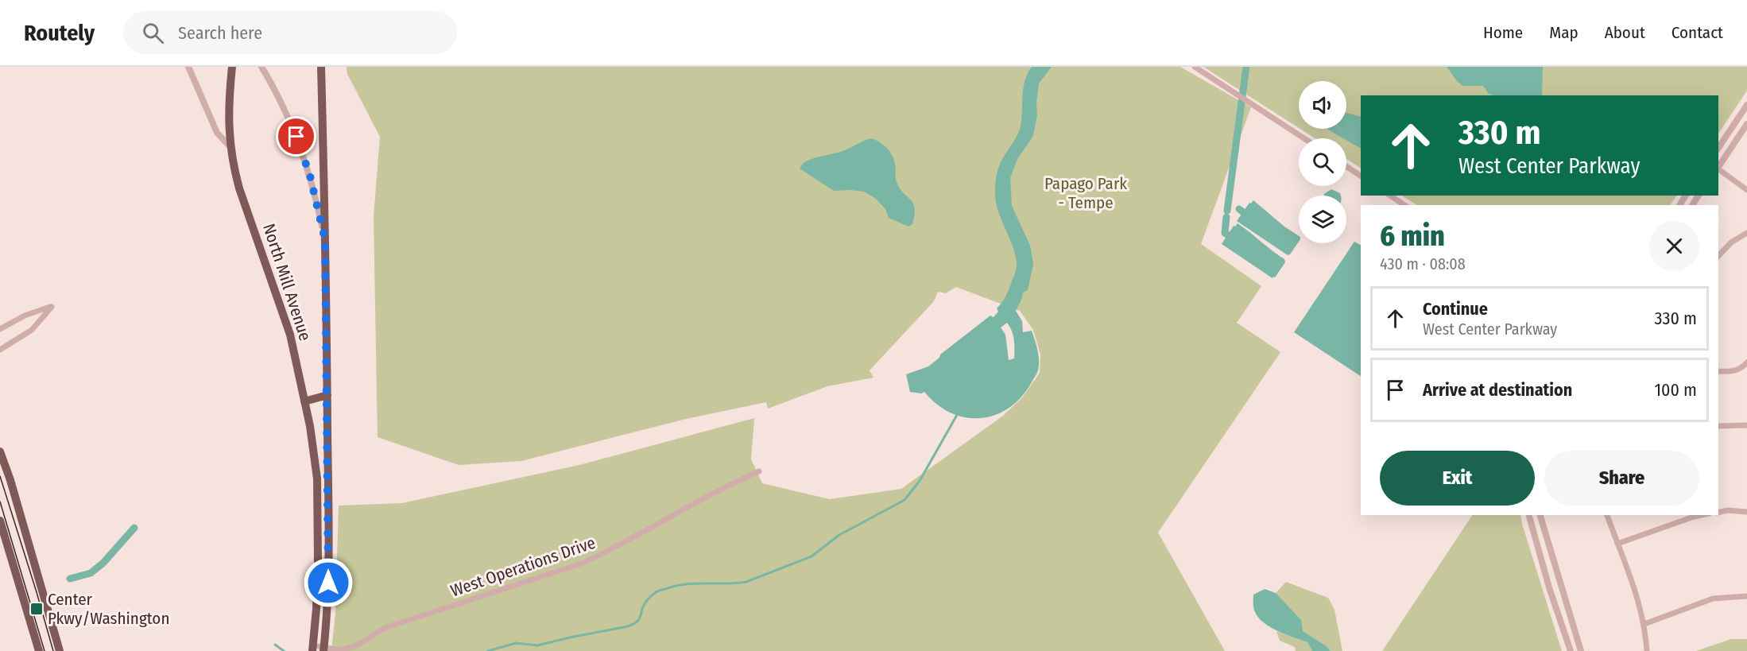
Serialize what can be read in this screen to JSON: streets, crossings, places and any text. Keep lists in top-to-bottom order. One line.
{"streets":{"main road":["North Mill Avenue"],"street":["West Operations Drive"]},"crossings":[["North Mill Avenue","West Operations Drive"]],"parks":["Papago Park - Tempe"],"places":{"transit":["Center Pkwy/Washington"]},"page":{"header":"Routely","search":"Search here","nav":["Home","Map","About","Contact"],"turn":["330 m","West Center Parkway"],"heading":["6 min","430 m · 08:08"],"list":[{"name":"Continue","note":"West Center Parkway","value":"330 m"},{"name":"Arrive at destination","value":"100 m"}],"buttons":["Exit","Share"]}}
